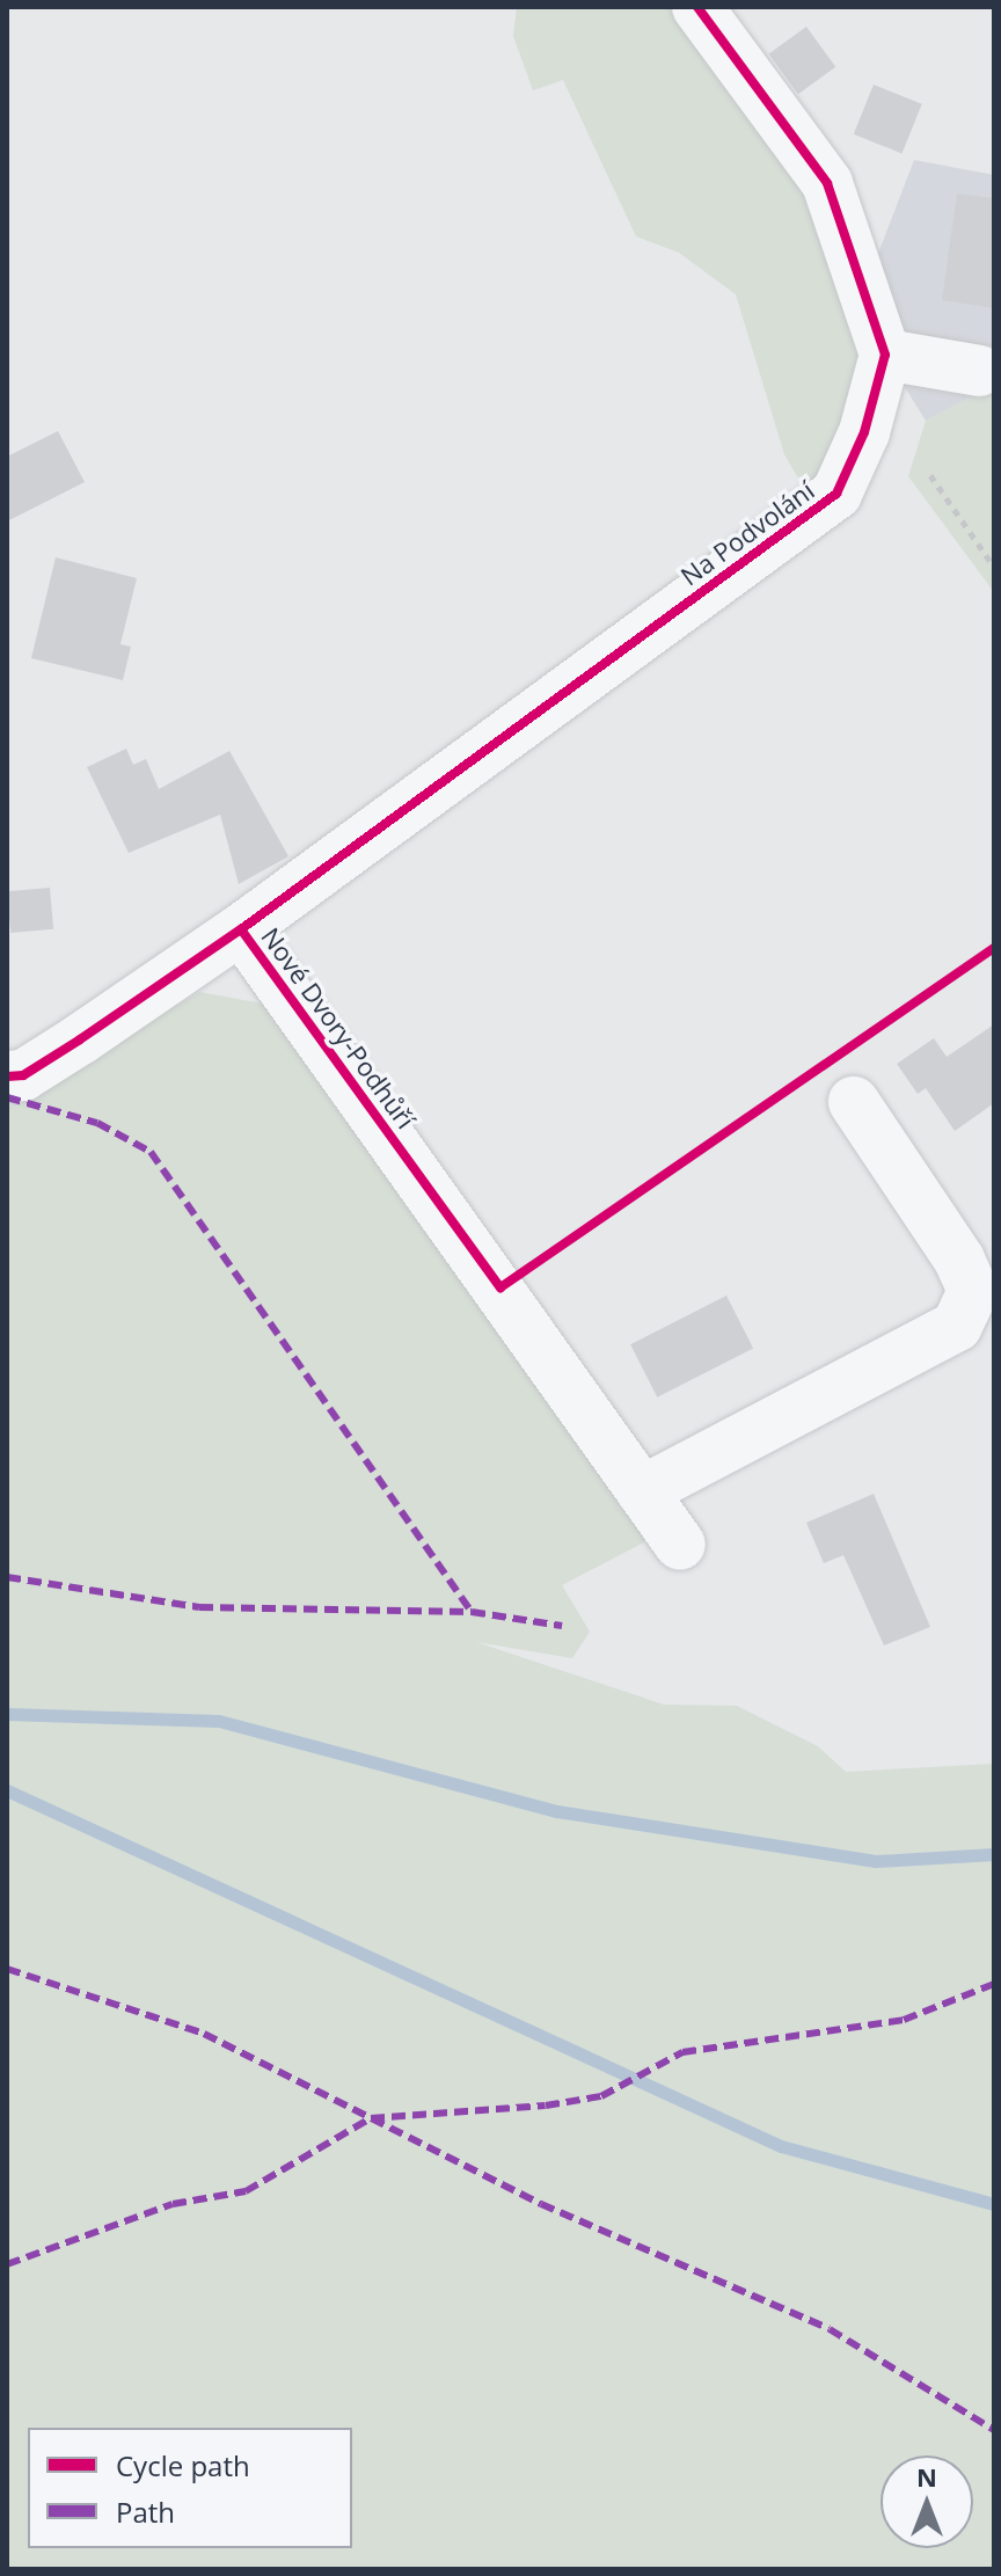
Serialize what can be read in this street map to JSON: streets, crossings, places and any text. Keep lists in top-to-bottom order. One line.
{"streets":{"street":["Na Podvolání","Nové Dvory-Podhůří"]},"crossings":[["Na Podvolání","Nové Dvory-Podhůří"]],"legend":["Cycle path","Path"],"north":"top"}
